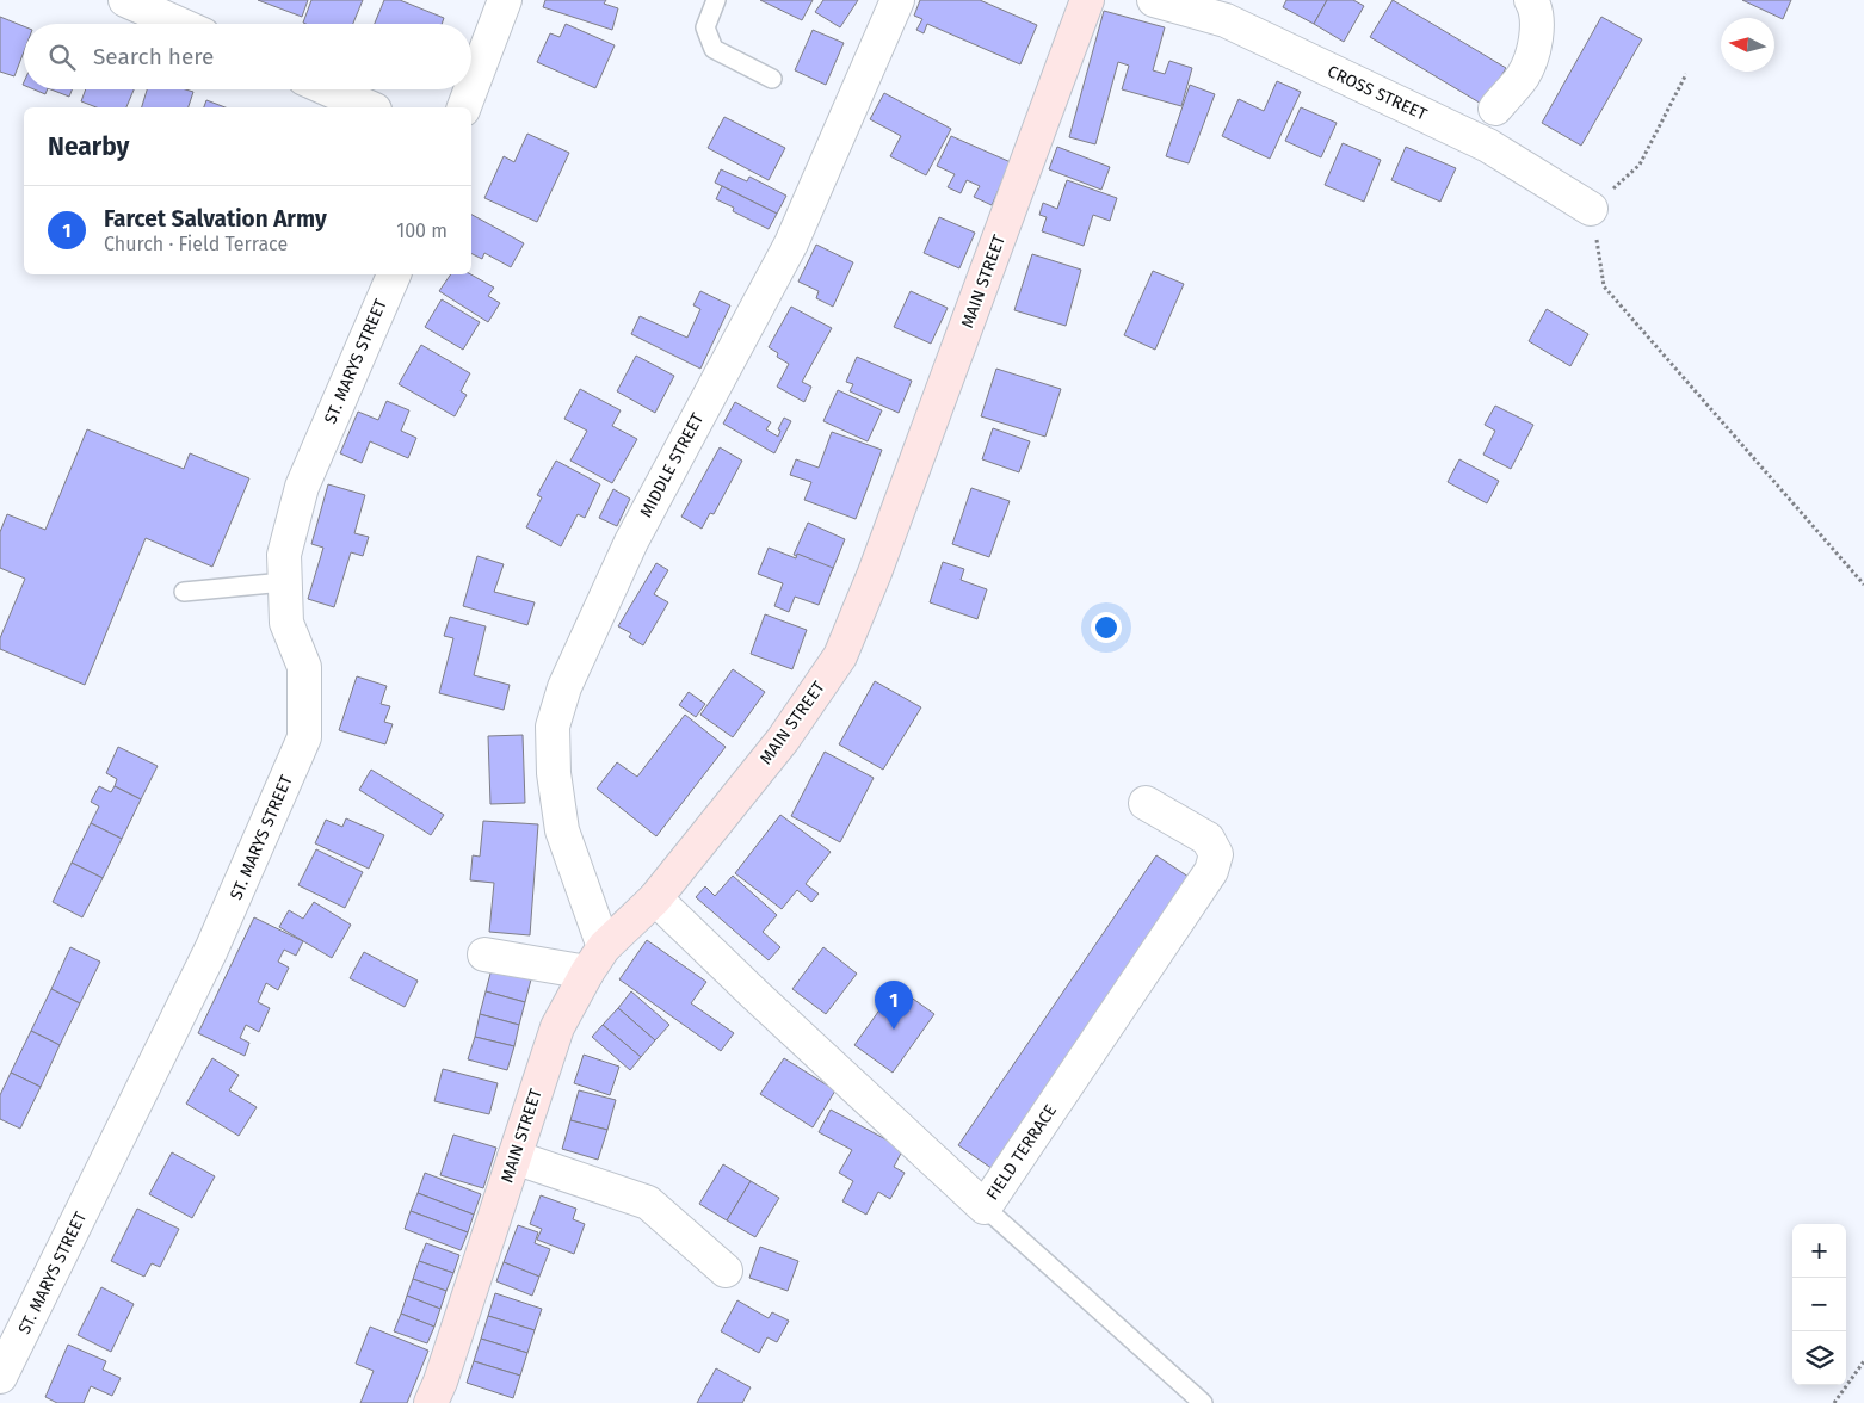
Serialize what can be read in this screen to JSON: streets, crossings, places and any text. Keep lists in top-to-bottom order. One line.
{"streets":{"street":["CROSS STREET","MAIN STREET","ST. MARYS STREET","MIDDLE STREET","FIELD TERRACE"]},"crossings":[["MAIN STREET","MIDDLE STREET"],["MAIN STREET","FIELD TERRACE"]],"north":"left","page":{"search":"Search here","heading":"Nearby","list":[{"mark":"1","name":"Farcet Salvation Army","note":"Church · Field Terrace","value":"100 m"}],"pins":"1","map_buttons":["+","−"]}}
